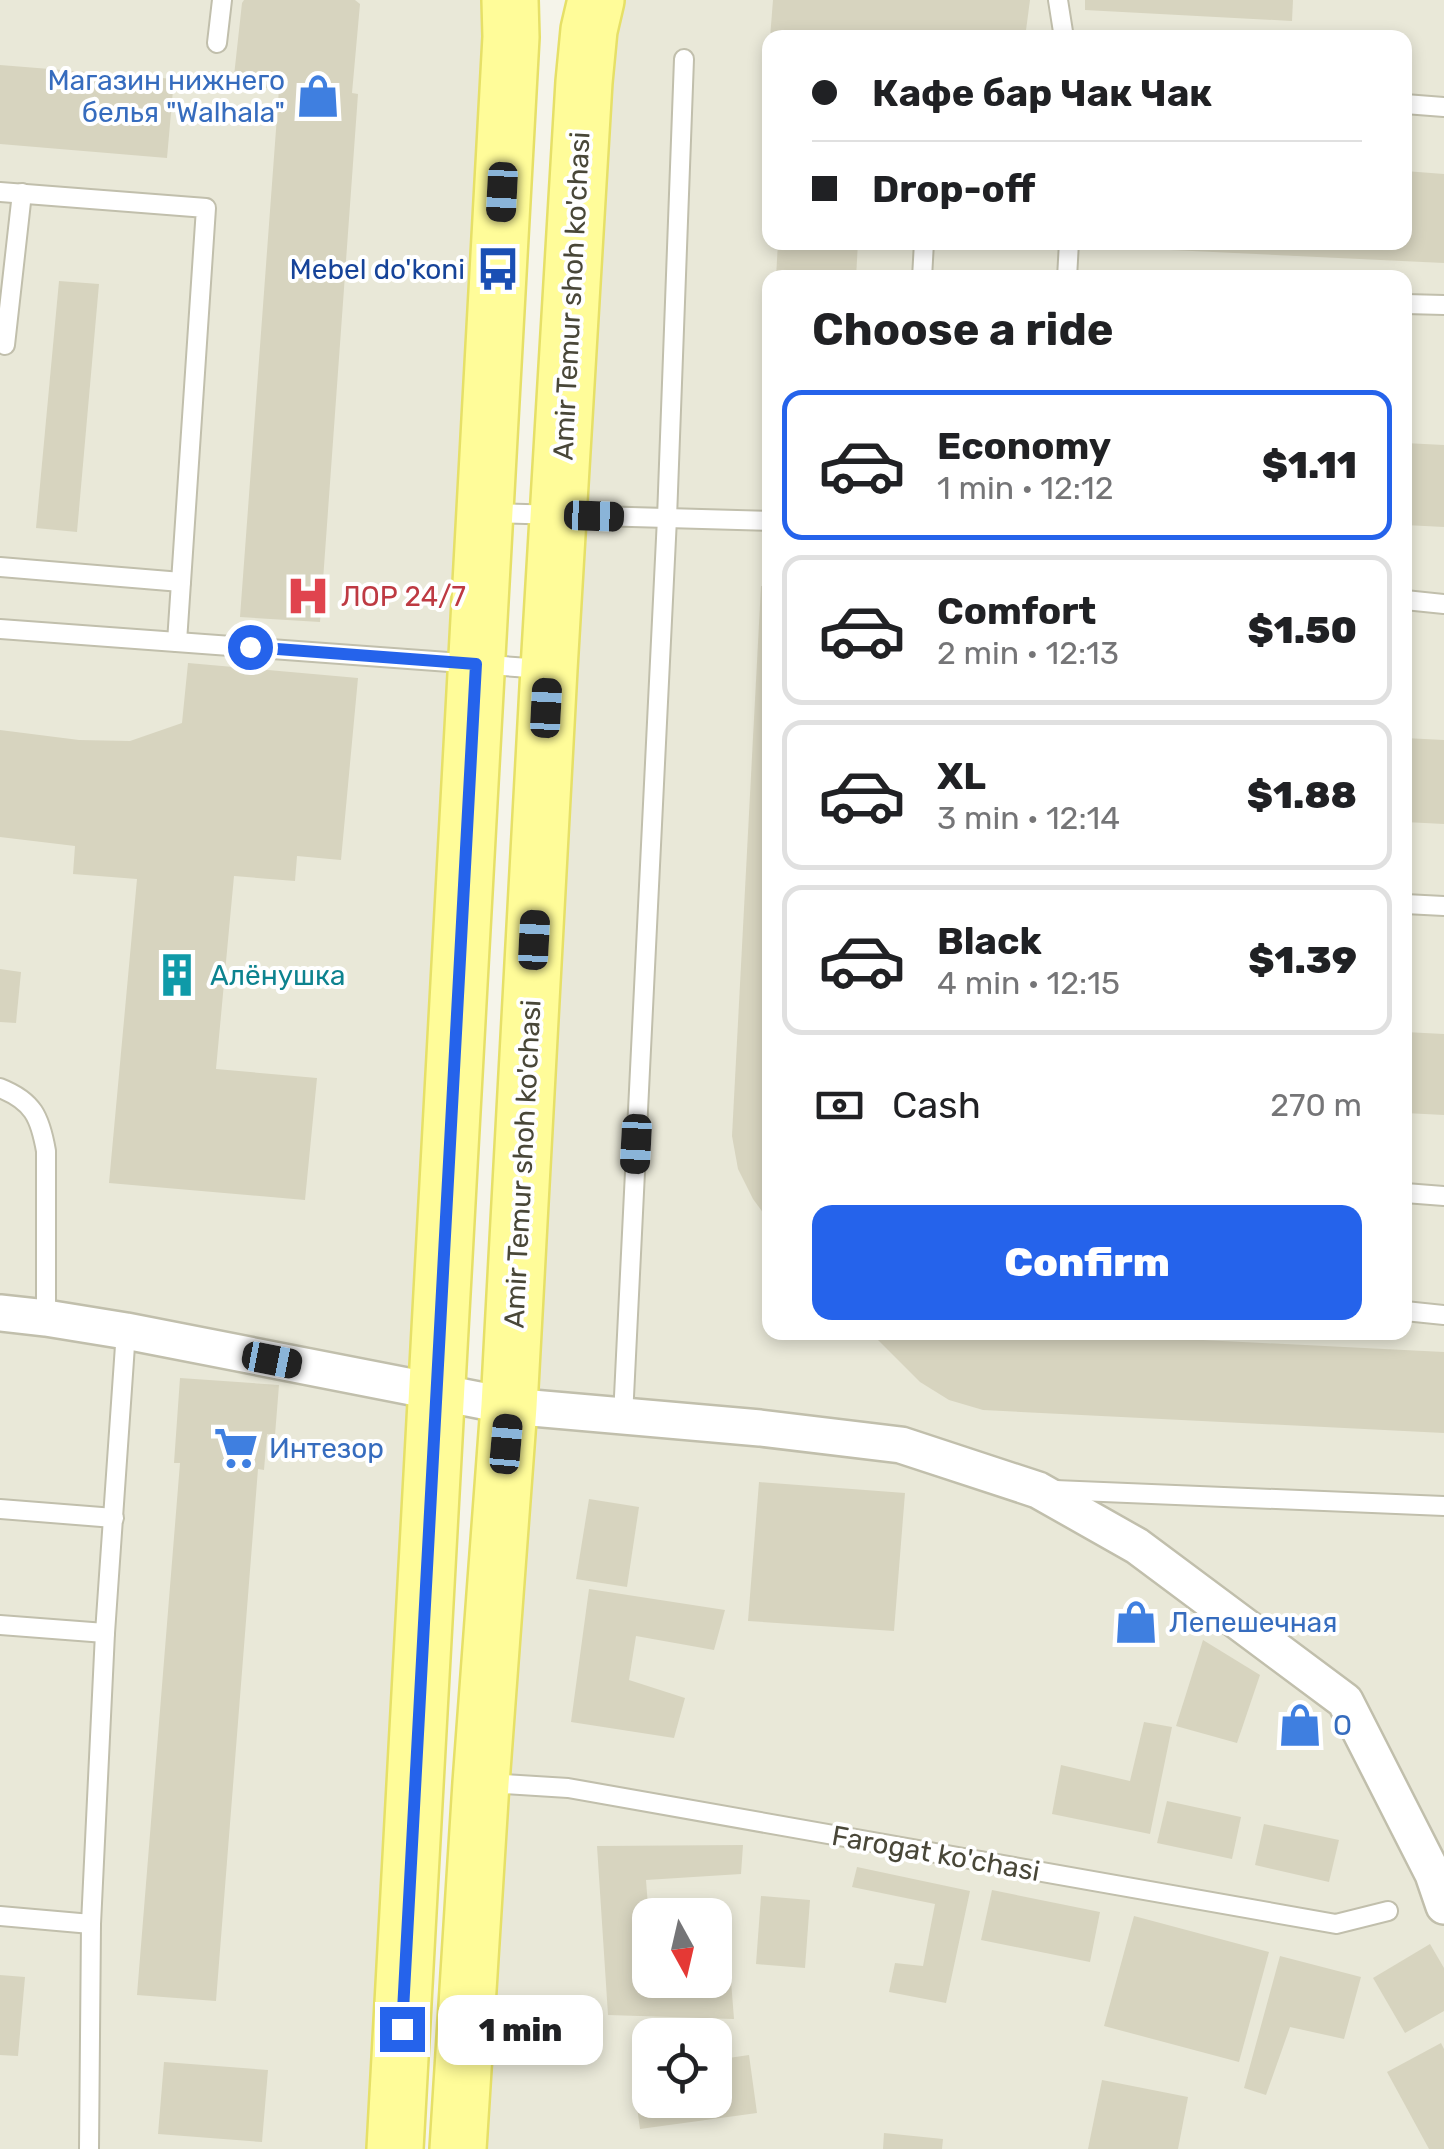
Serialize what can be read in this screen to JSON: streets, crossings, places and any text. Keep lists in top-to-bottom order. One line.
{"streets":{"main road":["Amir Temur shoh ko'chasi"],"lane":["Farogat ko'chasi"]},"crossings":[["Amir Temur shoh ko'chasi","Farogat ko'chasi"]],"places":{"shop":["Магазин нижнего белья \"Walhala\"","Лепешечная","О"],"bus stop":["Mebel do'koni"],"hospital":["ЛОР 24/7"],"building":["Алёнушка"],"supermarket":["Интезор"]},"north":"bottom","page":{"banner":["Кафе бар Чак Чак","Drop-off"],"heading":"Choose a ride","list":[{"name":"Economy","note":"1 min · 12:12","value":"$1.11"},{"name":"Comfort","note":"2 min · 12:13","value":"$1.50"},{"name":"XL","note":"3 min · 12:14","value":"$1.88"},{"name":"Black","note":"4 min · 12:15","value":"$1.39"}],"pay":["Cash","270 m"],"buttons":"Confirm","bubble":"1 min"}}
